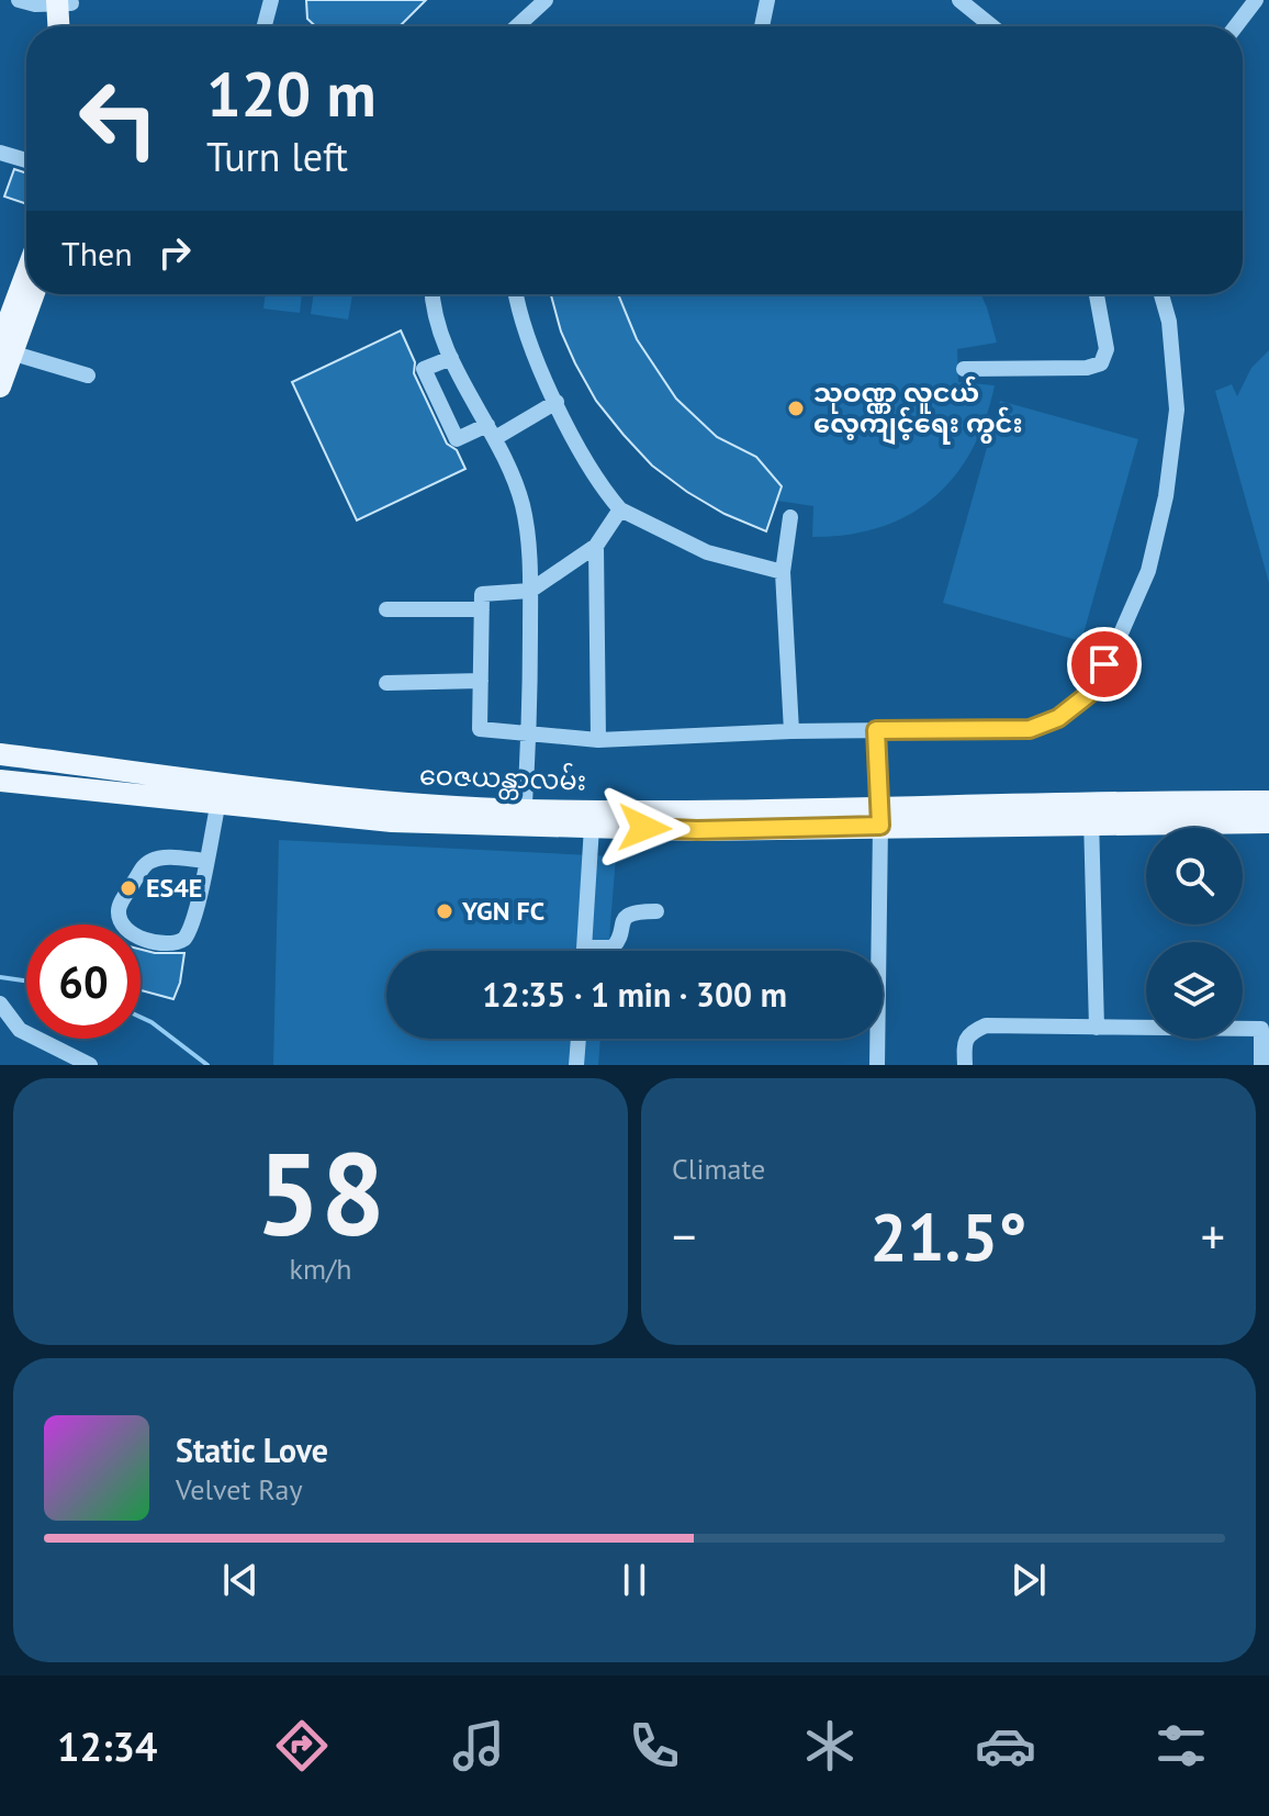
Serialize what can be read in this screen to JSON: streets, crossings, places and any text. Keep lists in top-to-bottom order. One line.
{"streets":{"main road":["ဝေဇယန္တာလမ်း"]},"places":["သုဝဏ္ဏ လူငယ် လေ့ကျင့်ရေး ကွင်း","ES4E","YGN FC"],"page":{"turn":["120 m","Turn left"],"then":"Then","limit":"60","trip":"12:35 · 1 min · 300 m","tile":[["58","km/h"],"Climate"],"heat":["−","21.5°","+"],"song":["Static Love","Velvet Ray"],"tabs":"12:34"}}
